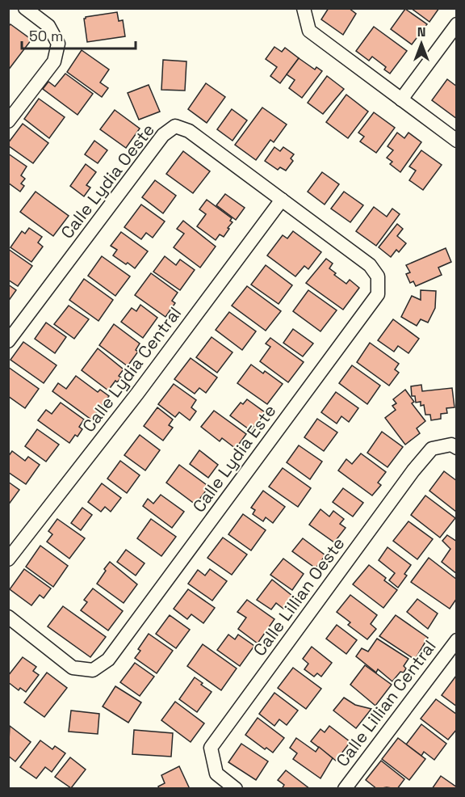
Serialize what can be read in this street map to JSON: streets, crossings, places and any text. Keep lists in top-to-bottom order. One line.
{"streets":{"street":["Calle Lydia Oeste","Calle Lydia Central","Calle Lydia Este","Calle Lillian Oeste","Calle Lillian Central"]},"crossings":[["Calle Lydia Oeste","Calle Lydia Central"],["Calle Lydia Oeste","Calle Lydia Este"],["Calle Lydia Central","Calle Lydia Este"]],"scale_bar":"50 m","north":"top"}
